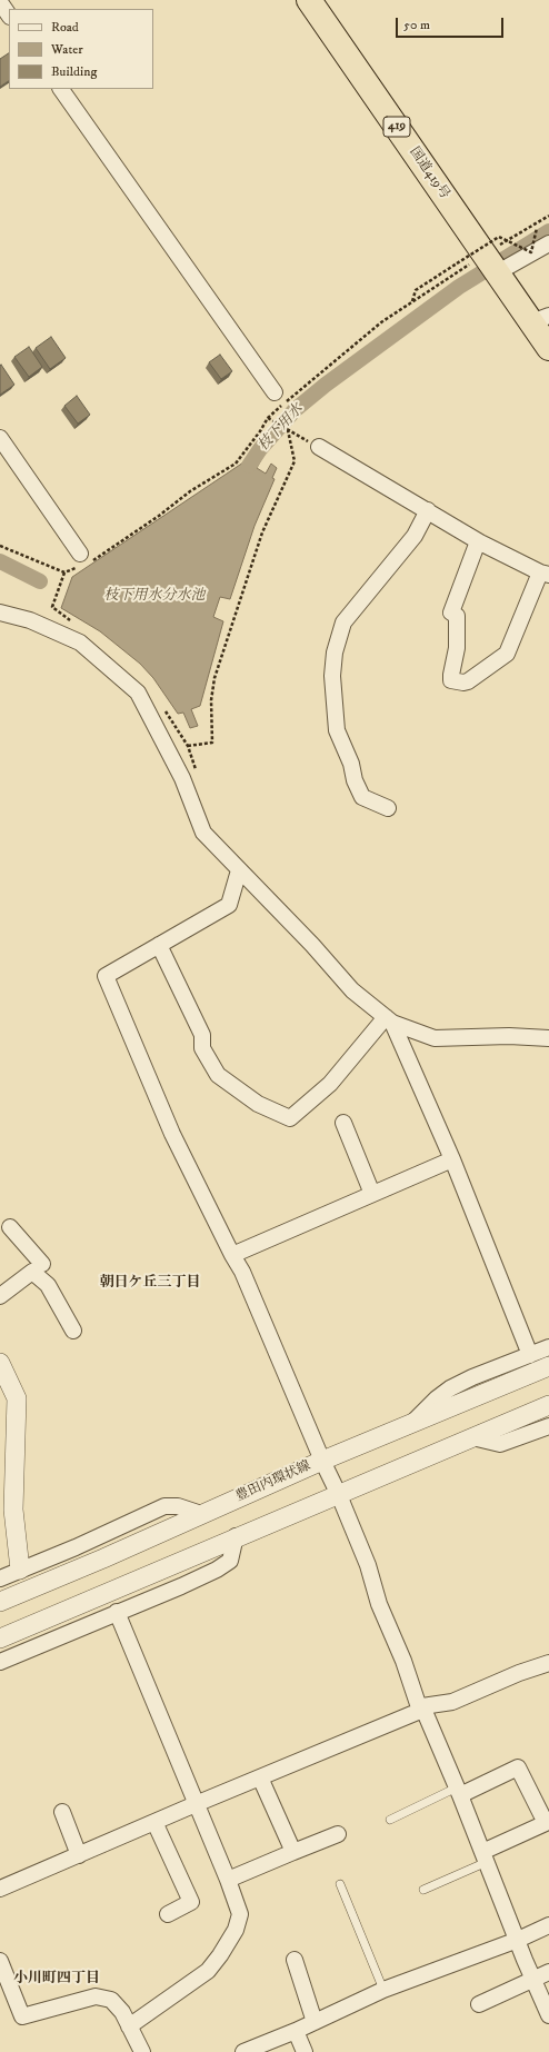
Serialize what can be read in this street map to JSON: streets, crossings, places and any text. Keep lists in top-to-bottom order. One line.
{"streets":{"highway":["419","国道419号"],"street":["豊田内環状線"]},"districts":["朝日ケ丘三丁目","小川町四丁目"],"water":["枝下用水","枝下用水分水池"],"legend":["Road","Water","Building"],"scale_bar":"50 m"}
